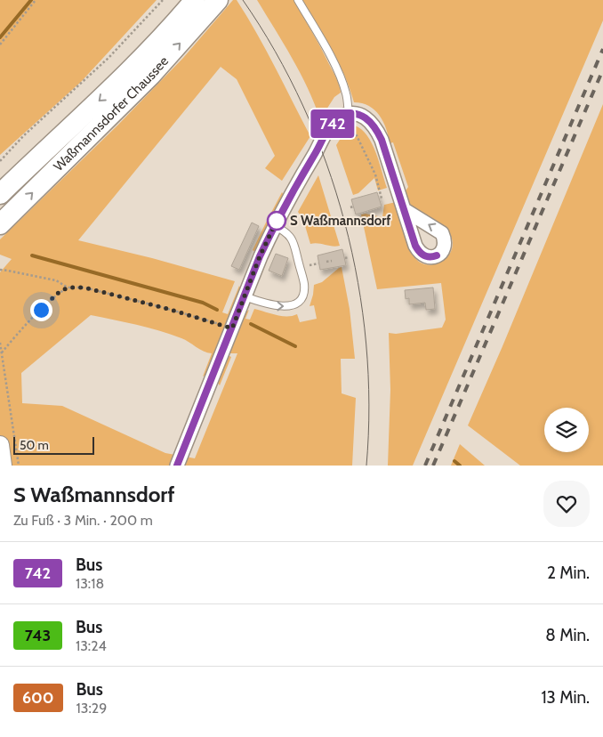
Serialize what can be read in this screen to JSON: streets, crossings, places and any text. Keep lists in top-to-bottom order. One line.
{"streets":{"main road":["Waßmannsdorfer Chaussee"]},"places":["S Waßmannsdorf"],"lines":["bus line 742"],"scale_bar":"50 m","page":{"on_map":"742","scale":"50 m","heading":["S Waßmannsdorf","Zu Fuß · 3 Min. · 200 m"],"list":[{"mark":"742","name":"Bus","note":"13:18","value":"2 Min."},{"mark":"743","name":"Bus","note":"13:24","value":"8 Min."},{"mark":"600","name":"Bus","note":"13:29","value":"13 Min."}]}}
